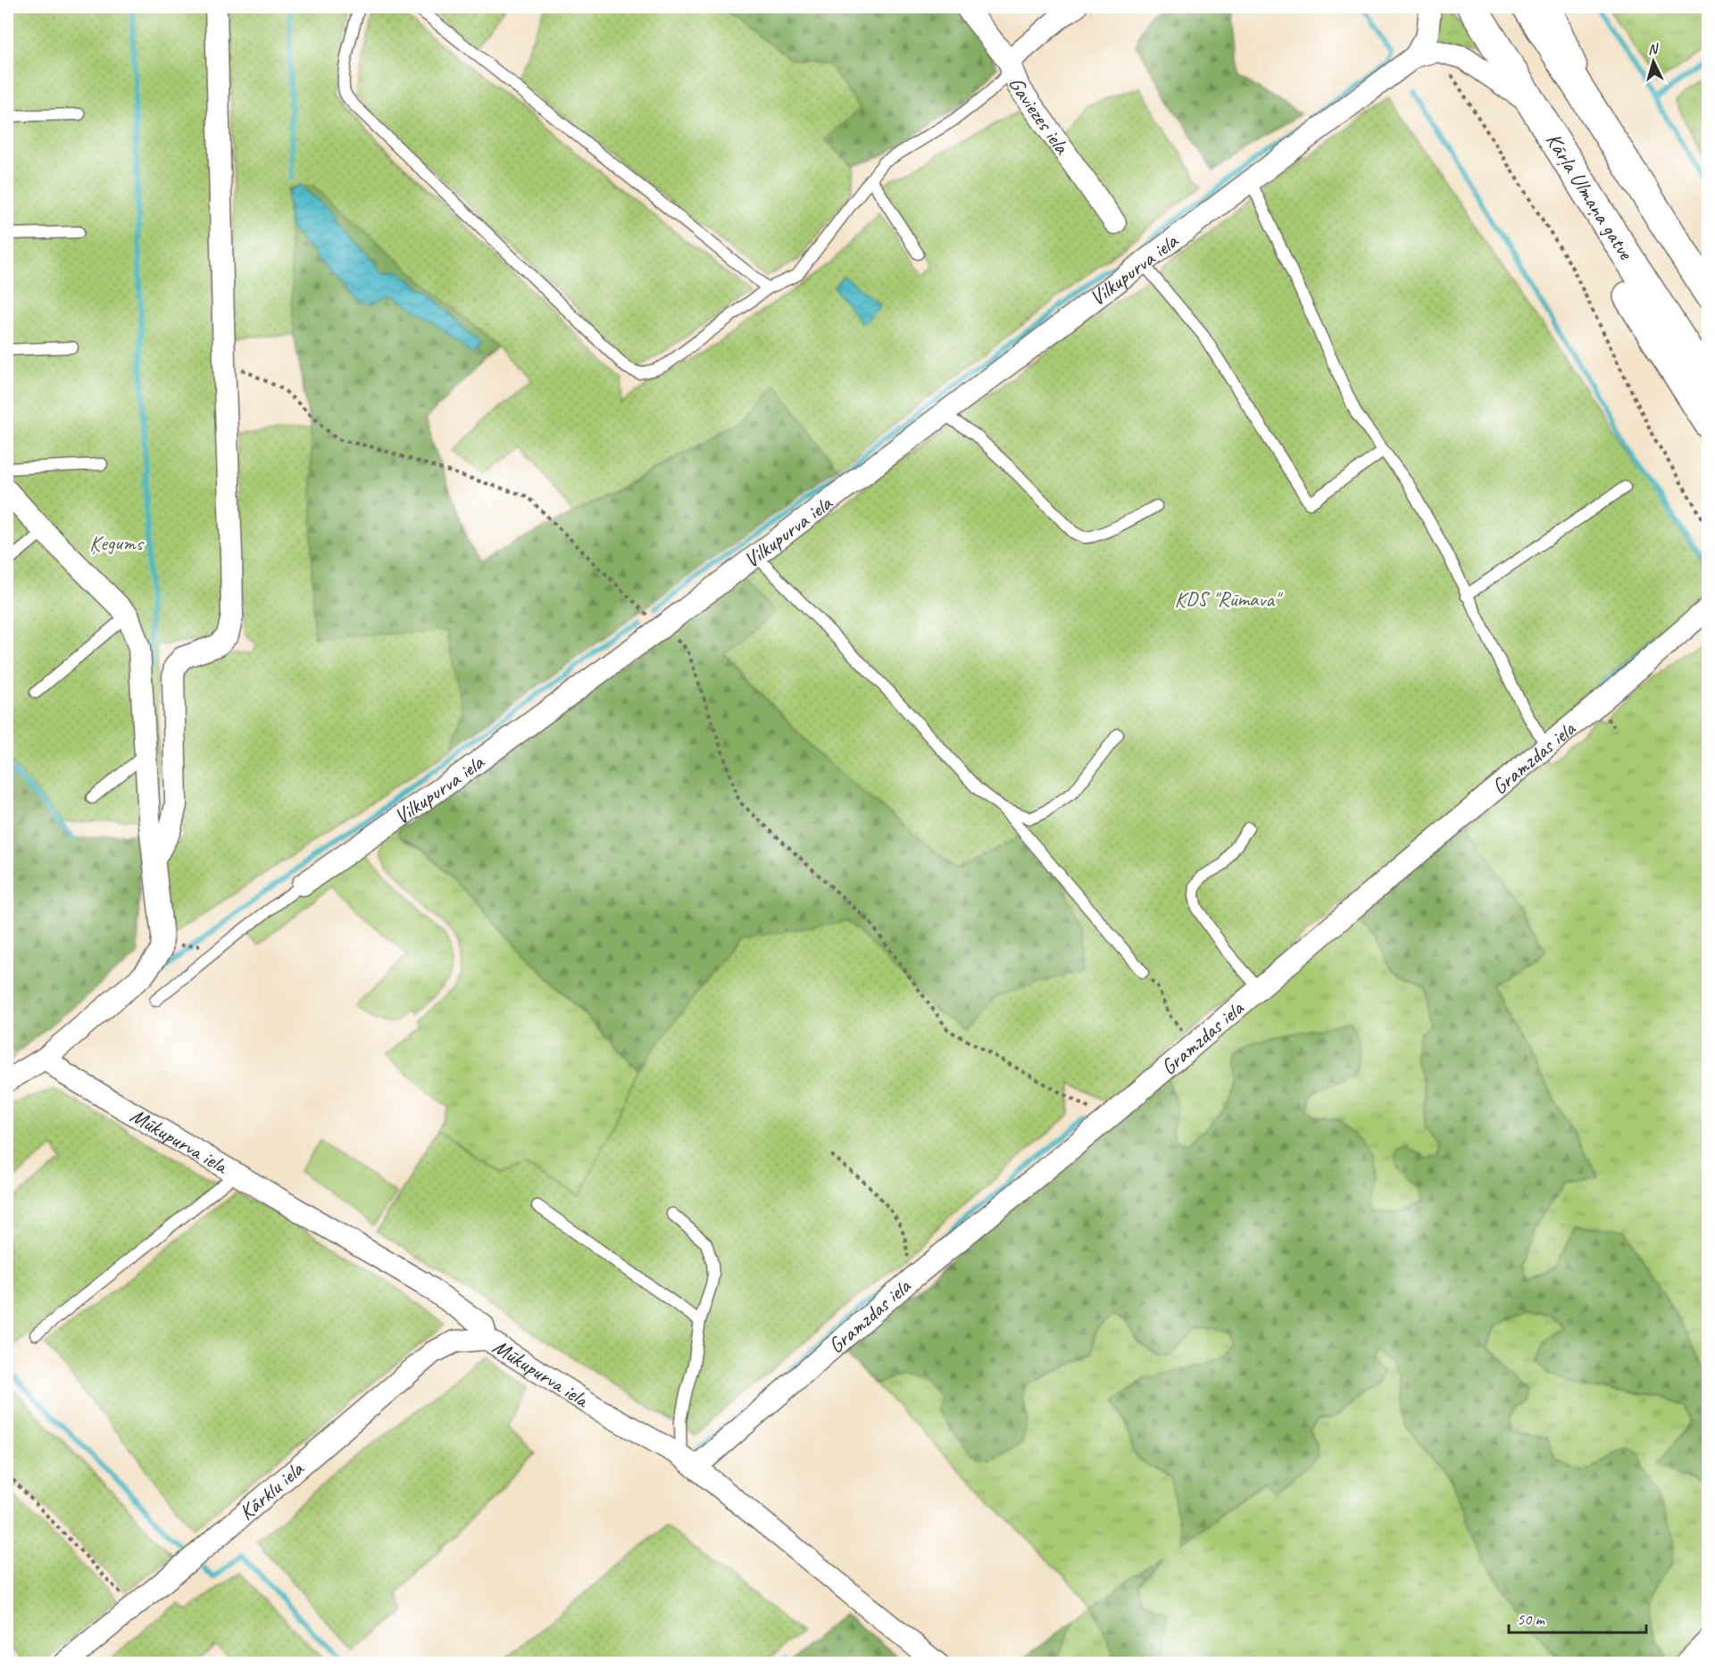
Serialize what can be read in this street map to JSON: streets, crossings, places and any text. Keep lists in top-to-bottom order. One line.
{"streets":{"highway":["Kārļa Ulmaņa gatve"],"street":["Gaviezes iela","Vilkupurva iela","Gramzdas iela","Mūkupurva iela","Kārklu iela"]},"crossings":[["Gramzdas iela","Mūkupurva iela"],["Mūkupurva iela","Kārklu iela"]],"parks":["Ķegums","KDS \"Rūmava\""],"scale_bar":"50 m","north":"top"}
